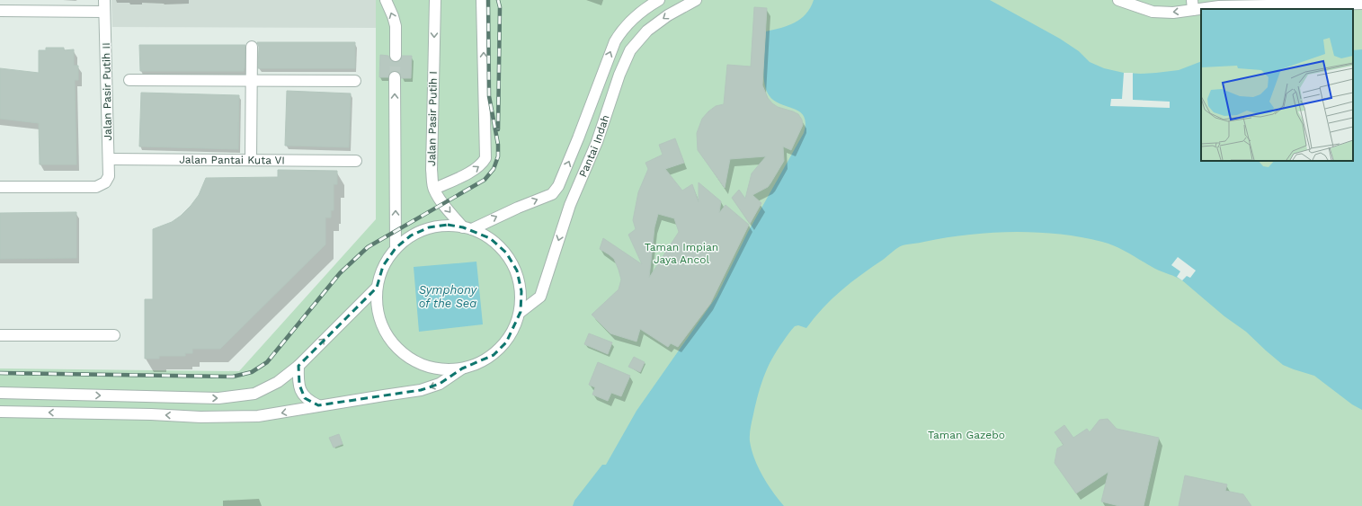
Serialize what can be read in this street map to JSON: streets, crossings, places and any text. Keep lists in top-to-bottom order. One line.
{"streets":{"street":["Jalan Pasir Putih II","Jalan Pasir Putih I","Pantai Indah","Jalan Pantai Kuta VI"]},"crossings":[["Jalan Pasir Putih II","Jalan Pantai Kuta VI"],["Jalan Pasir Putih I","Pantai Indah"]],"water":["Symphony of the Sea"],"parks":["Taman Impian Jaya Ancol","Taman Gazebo"]}
